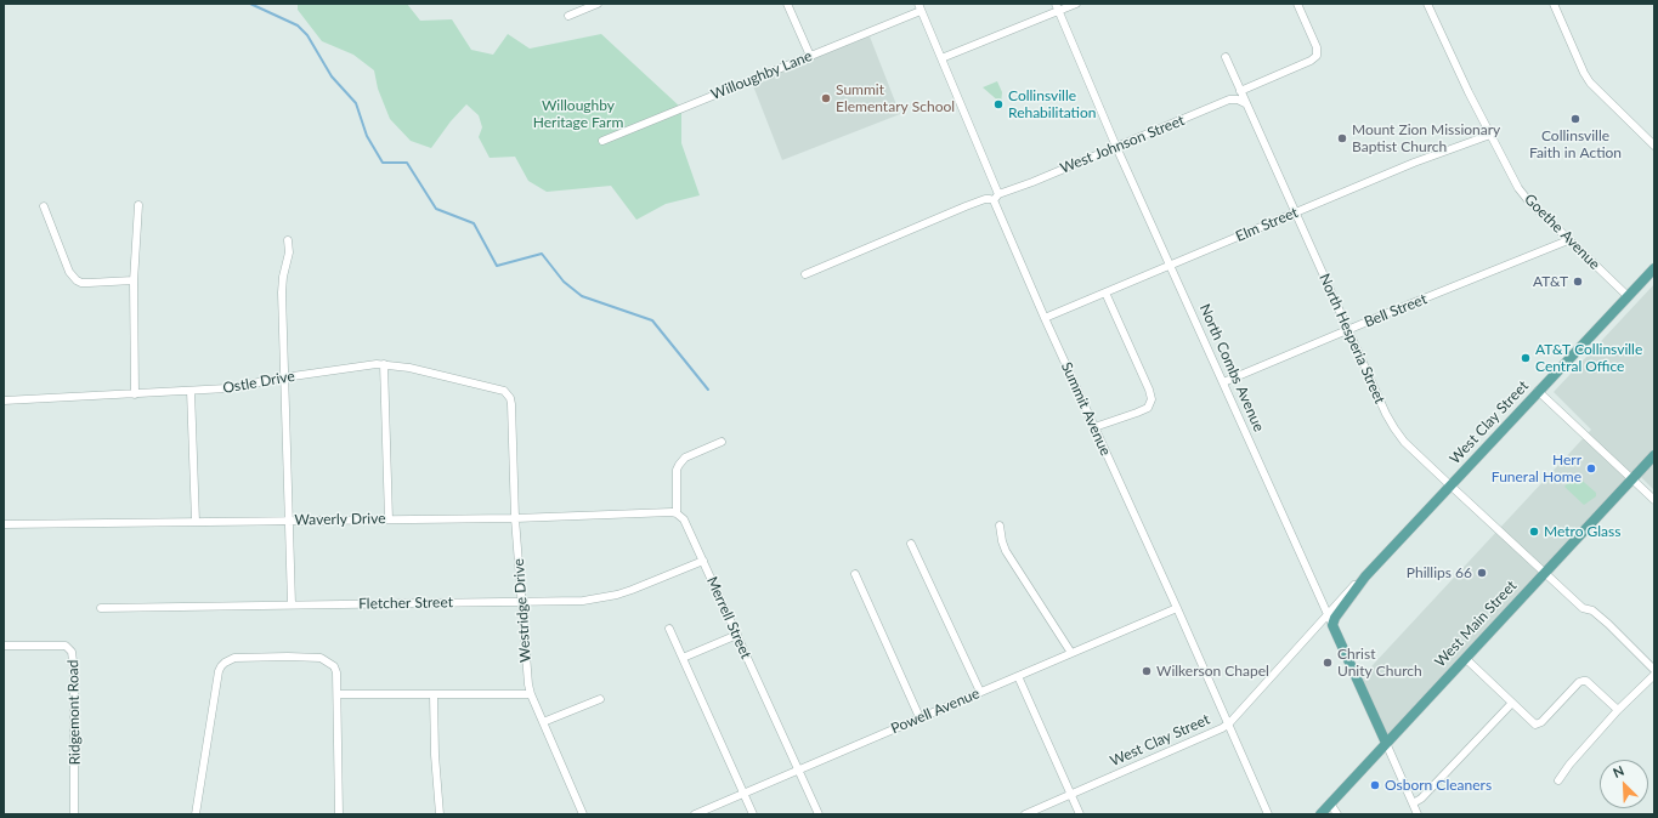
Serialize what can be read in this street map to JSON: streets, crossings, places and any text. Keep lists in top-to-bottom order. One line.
{"streets":{"main road":["North Combs Avenue","West Clay Street","West Main Street"],"street":["Willoughby Lane","West Johnson Street","Elm Street","Goethe Avenue","Bell Street","North Hesperia Street","Ostle Drive","Summit Avenue","Waverly Drive","Fletcher Street","Westridge Drive","Merrell Street","Powell Avenue","Ridgemont Road"]},"crossings":[["West Johnson Street","North Hesperia Street"],["West Johnson Street","North Combs Avenue"],["Elm Street","Goethe Avenue"],["Elm Street","North Hesperia Street"],["Elm Street","North Combs Avenue"],["Elm Street","Summit Avenue"],["Goethe Avenue","Bell Street"],["Goethe Avenue","West Clay Street"],["Bell Street","North Hesperia Street"],["Bell Street","North Combs Avenue"],["North Hesperia Street","West Clay Street"],["North Hesperia Street","West Main Street"],["North Combs Avenue","West Clay Street"],["North Combs Avenue","West Main Street"],["Ostle Drive","Westridge Drive"],["Summit Avenue","West Clay Street"],["Summit Avenue","Powell Avenue"],["Waverly Drive","Westridge Drive"],["Waverly Drive","Merrell Street"],["Fletcher Street","Westridge Drive"],["Fletcher Street","Merrell Street"],["Merrell Street","Powell Avenue"]],"parks":["Willoughby Heritage Farm"],"places":["Summit Elementary School","Collinsville Rehabilitation","Collinsville Faith in Action","Mount Zion Missionary Baptist Church","AT&T","AT&T Collinsville Central Office","Herr Funeral Home","Metro Glass","Phillips 66","Christ Unity Church","Wilkerson Chapel","Osborn Cleaners"],"north":"top left"}
